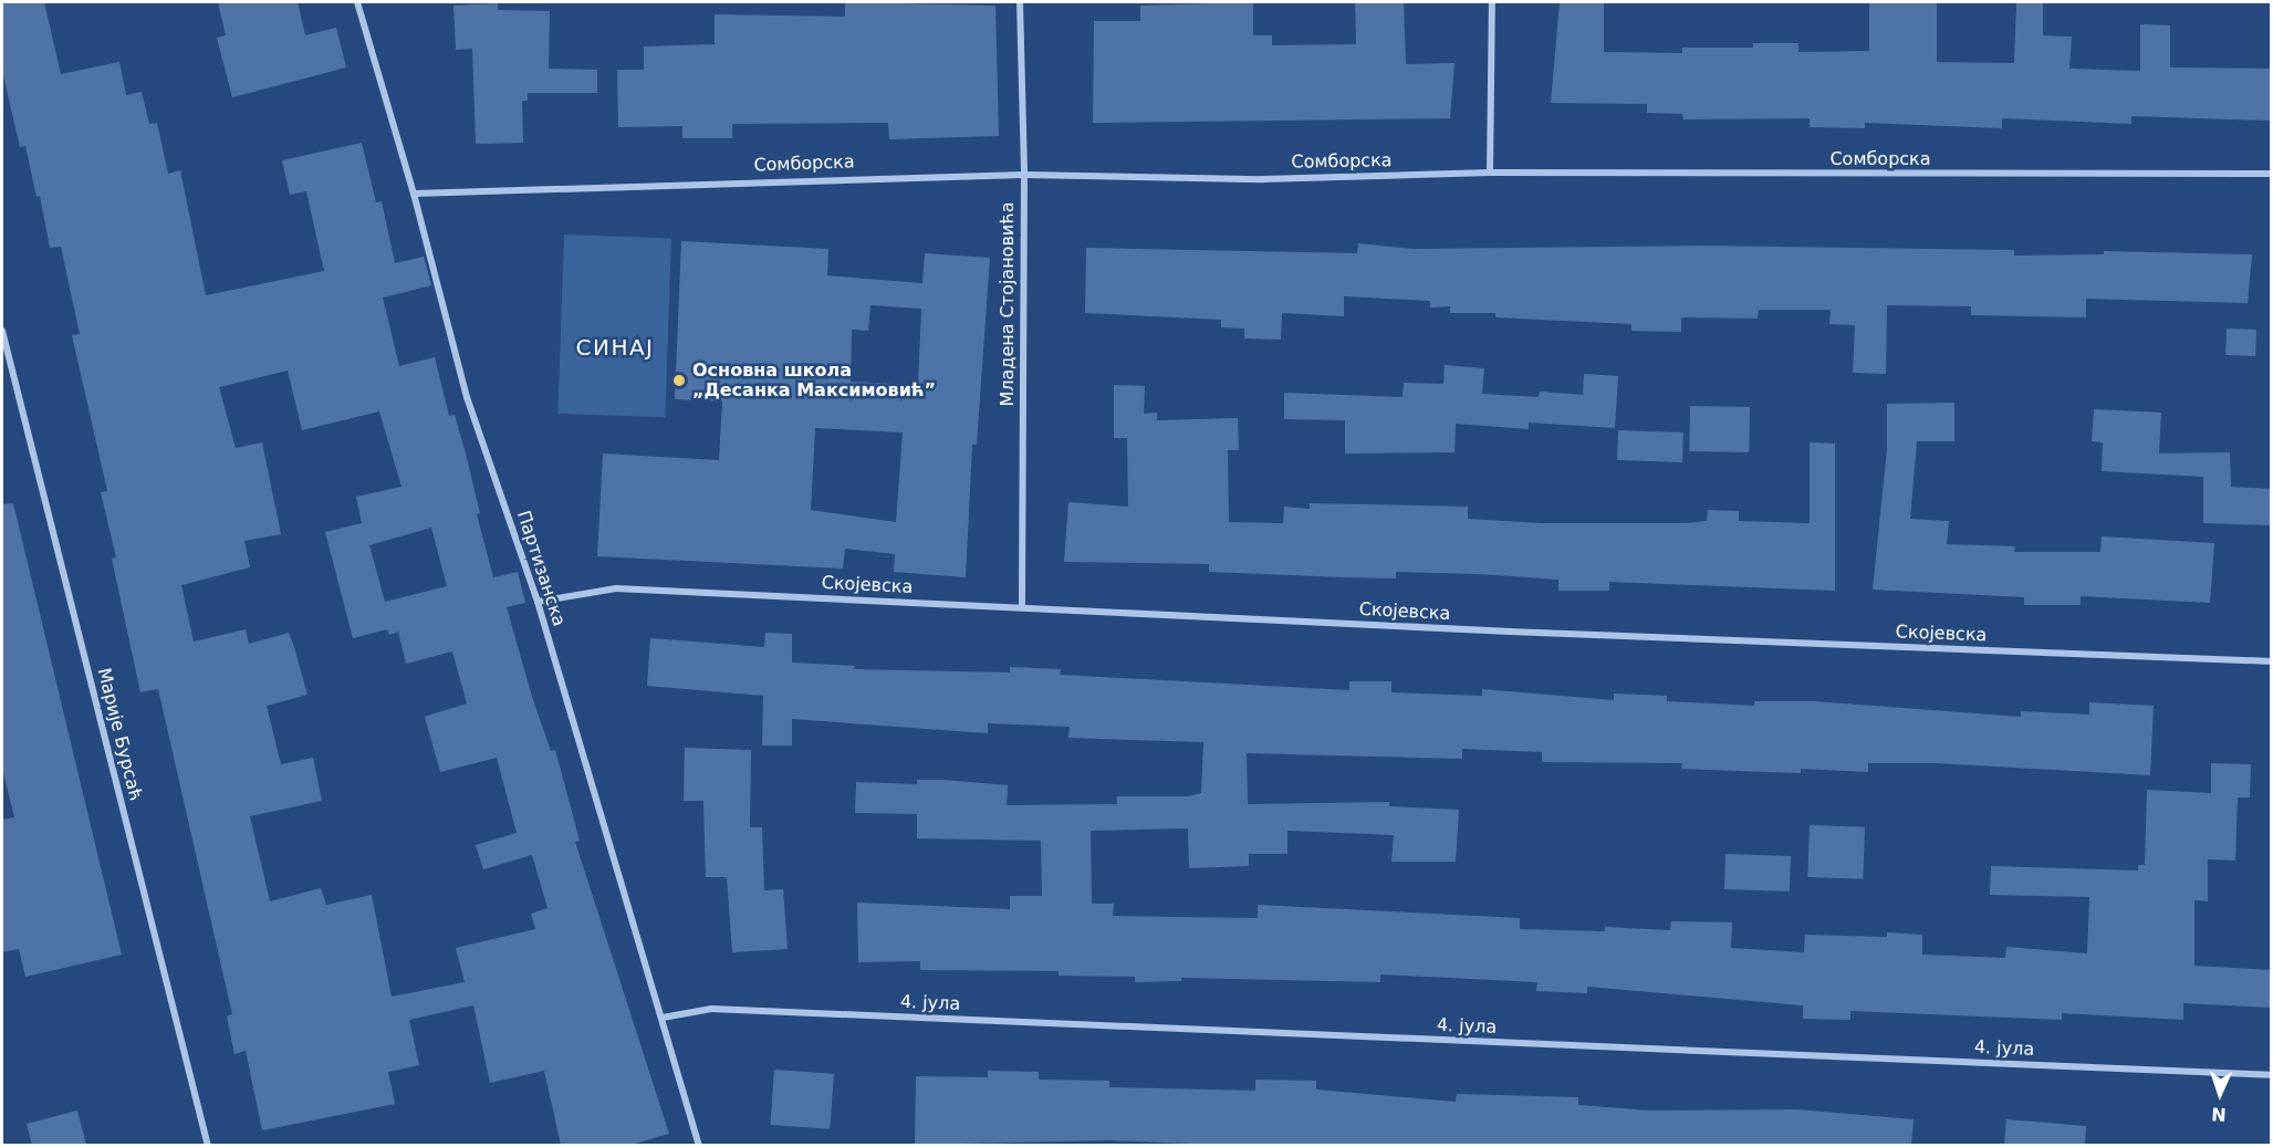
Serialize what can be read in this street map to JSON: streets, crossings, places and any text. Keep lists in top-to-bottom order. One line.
{"streets":{"street":["Сомборска","Младена Стојановића","Партизанска","Скојевска","Марије Бурсаћ","4. јула"]},"crossings":[["Сомборска","Младена Стојановића"],["Сомборска","Партизанска"],["Младена Стојановића","Скојевска"],["Партизанска","Скојевска"],["Партизанска","4. јула"]],"districts":["СИНАЈ"],"places":["Основна школа „Десанка Максимовић”"],"north":"bottom"}
